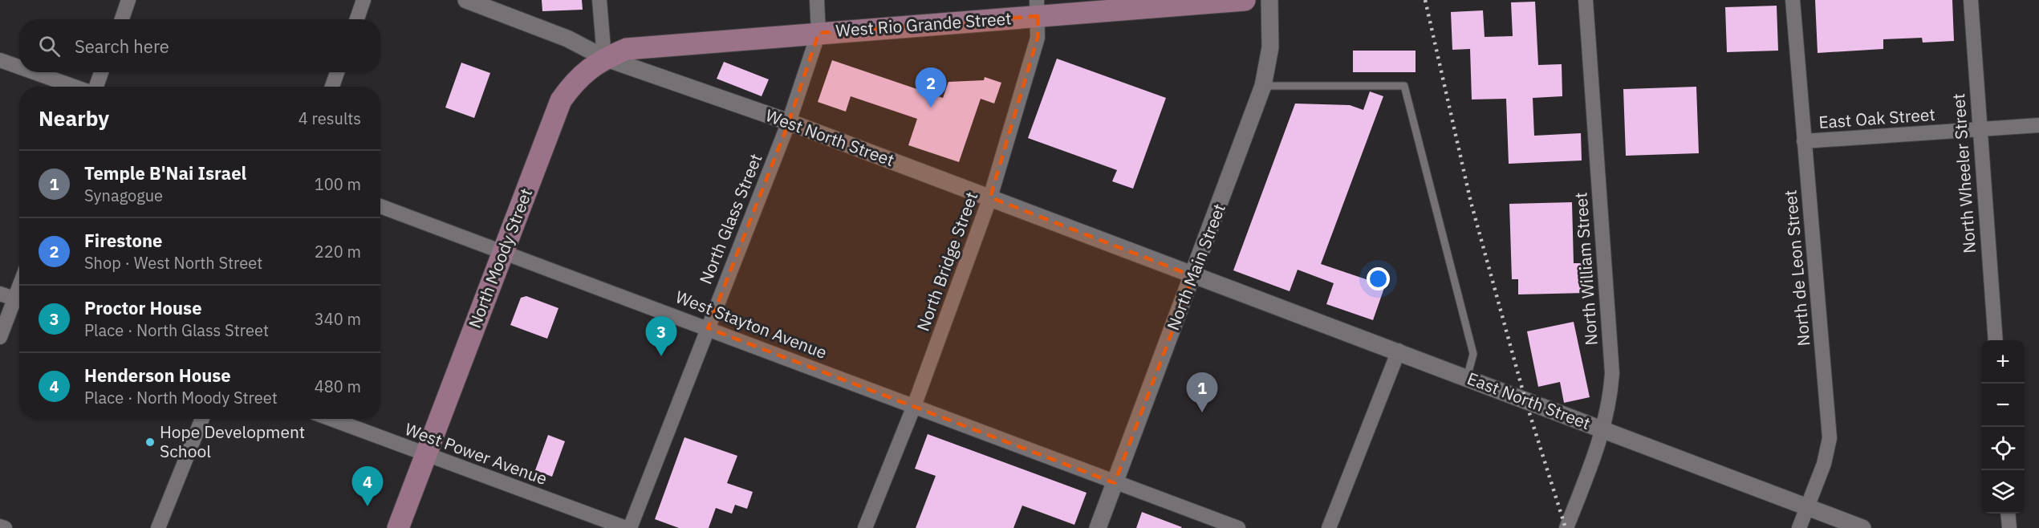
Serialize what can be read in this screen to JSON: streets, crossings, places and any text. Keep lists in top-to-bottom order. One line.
{"streets":{"main road":["West Rio Grande Street","North Moody Street"],"street":["East Oak Street","West North Street","North Wheeler Street","North Glass Street","North Bridge Street","North Main Street","North de Leon Street","North William Street","West Stayton Avenue","East North Street","West Power Avenue"]},"crossings":[["West Rio Grande Street","West North Street"],["West Rio Grande Street","North Glass Street"],["West Rio Grande Street","North Moody Street"],["West Rio Grande Street","North Bridge Street"],["East Oak Street","North Wheeler Street"],["East Oak Street","North de Leon Street"],["West North Street","North Glass Street"],["West North Street","North Moody Street"],["West North Street","North Bridge Street"],["West North Street","North Main Street"],["West North Street","East North Street"],["North Glass Street","West Stayton Avenue"],["North Moody Street","West Stayton Avenue"],["North Moody Street","West Power Avenue"],["North Bridge Street","West Stayton Avenue"],["North Main Street","West Stayton Avenue"],["North Main Street","East North Street"],["North de Leon Street","East North Street"],["North William Street","East North Street"]],"places":["Hope Development School"],"page":{"search":"Search here","pins":["2","3","1","4"],"heading":["Nearby","4 results"],"list":[{"mark":"1","name":"Temple B'Nai Israel","note":"Synagogue","value":"100 m"},{"mark":"2","name":"Firestone","note":"Shop · West North Street","value":"220 m"},{"mark":"3","name":"Proctor House","note":"Place · North Glass Street","value":"340 m"},{"mark":"4","name":"Henderson House","note":"Place · North Moody Street","value":"480 m"}],"map_buttons":["+","−"]}}
